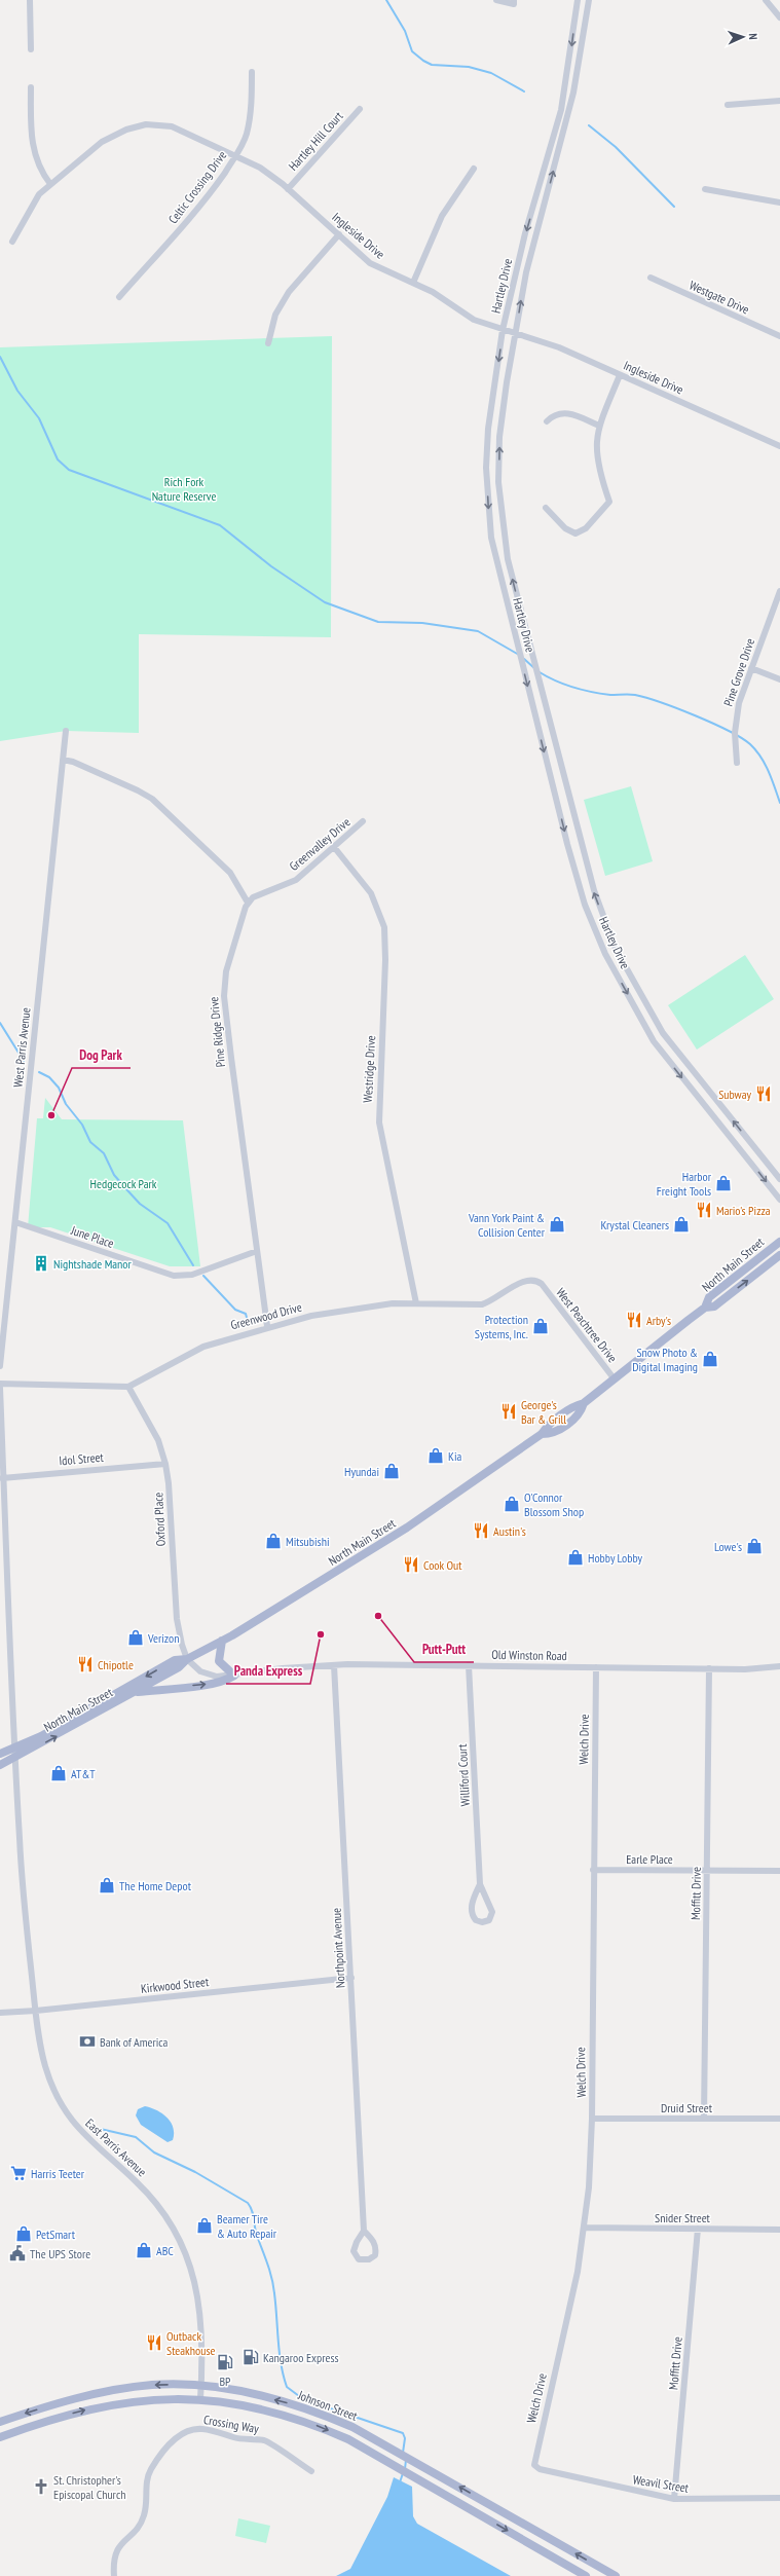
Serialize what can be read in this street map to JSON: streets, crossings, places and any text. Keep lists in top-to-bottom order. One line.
{"streets":{"main road":["North Main Street","Johnson Street"],"street":["Hartley Hill Court","Celtic Crossing Drive","Ingleside Drive","Hartley Drive","Westgate Drive","Pine Grove Drive","Greenvalley Drive","Pine Ridge Drive","West Parris Avenue","Westridge Drive","June Place","Greenwood Drive","West Peachtree Drive","Idol Street","Oxford Place","Old Winston Road","Welch Drive","Williford Court","Earle Place","Moffitt Drive","Northpoint Avenue","Kirkwood Street","Druid Street","East Parris Avenue","Snider Street","Crossing Way","Weavil Street"]},"crossings":[["Hartley Hill Court","Ingleside Drive"],["Celtic Crossing Drive","Ingleside Drive"],["Ingleside Drive","Hartley Drive"],["Greenvalley Drive","Pine Ridge Drive"],["Greenvalley Drive","Westridge Drive"],["Pine Ridge Drive","June Place"],["Pine Ridge Drive","Greenwood Drive"],["West Parris Avenue","June Place"],["Westridge Drive","Greenwood Drive"],["North Main Street","West Peachtree Drive"],["North Main Street","Oxford Place"],["North Main Street","Old Winston Road"],["North Main Street","East Parris Avenue"],["Greenwood Drive","West Peachtree Drive"],["Greenwood Drive","Oxford Place"],["Idol Street","Oxford Place"],["Oxford Place","Old Winston Road"],["Old Winston Road","Welch Drive"],["Old Winston Road","Williford Court"],["Old Winston Road","Moffitt Drive"],["Old Winston Road","Northpoint Avenue"],["Welch Drive","Earle Place"],["Welch Drive","Druid Street"],["Welch Drive","Snider Street"],["Welch Drive","Weavil Street"],["Earle Place","Moffitt Drive"],["Moffitt Drive","Druid Street"],["Moffitt Drive","Snider Street"],["Moffitt Drive","Weavil Street"],["Northpoint Avenue","Kirkwood Street"],["Kirkwood Street","East Parris Avenue"],["East Parris Avenue","Johnson Street"]],"parks":["Rich Fork Nature Reserve","Hedgecock Park"],"places":{"restaurant":["Subway","Mario's Pizza","Arby's","George's Bar & Grill","Austin's","Cook Out","Chipotle","Outback Steakhouse"],"other":["Dog Park","Putt-Putt","Panda Express"],"shop":["Harbor Freight Tools","Vann York Paint & Collision Center","Krystal Cleaners","Protection Systems, Inc.","Snow Photo & Digital Imaging","Kia","Hyundai","O'Connor Blossom Shop","Mitsubishi","Lowe's","Hobby Lobby","Verizon","AT&T","The Home Depot","Beamer Tire & Auto Repair","PetSmart","ABC"],"building":["Nightshade Manor"],"bank":["Bank of America"],"supermarket":["Harris Teeter"],"public building":["The UPS Store"],"fuel station":["Kangaroo Express","BP"],"church":["St. Christopher's Episcopal Church"]},"north":"right"}
